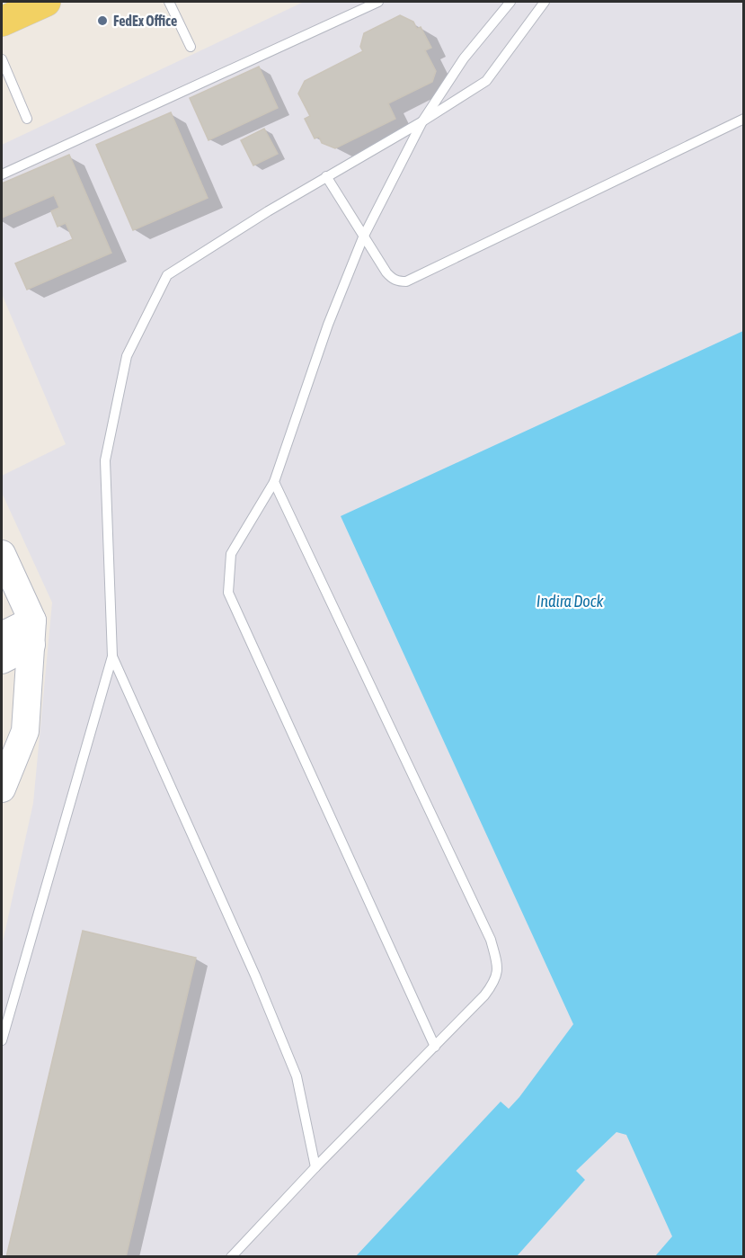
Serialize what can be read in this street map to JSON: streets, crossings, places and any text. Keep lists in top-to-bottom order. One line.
{"water":["Indira Dock"],"places":["FedEx Office"]}
